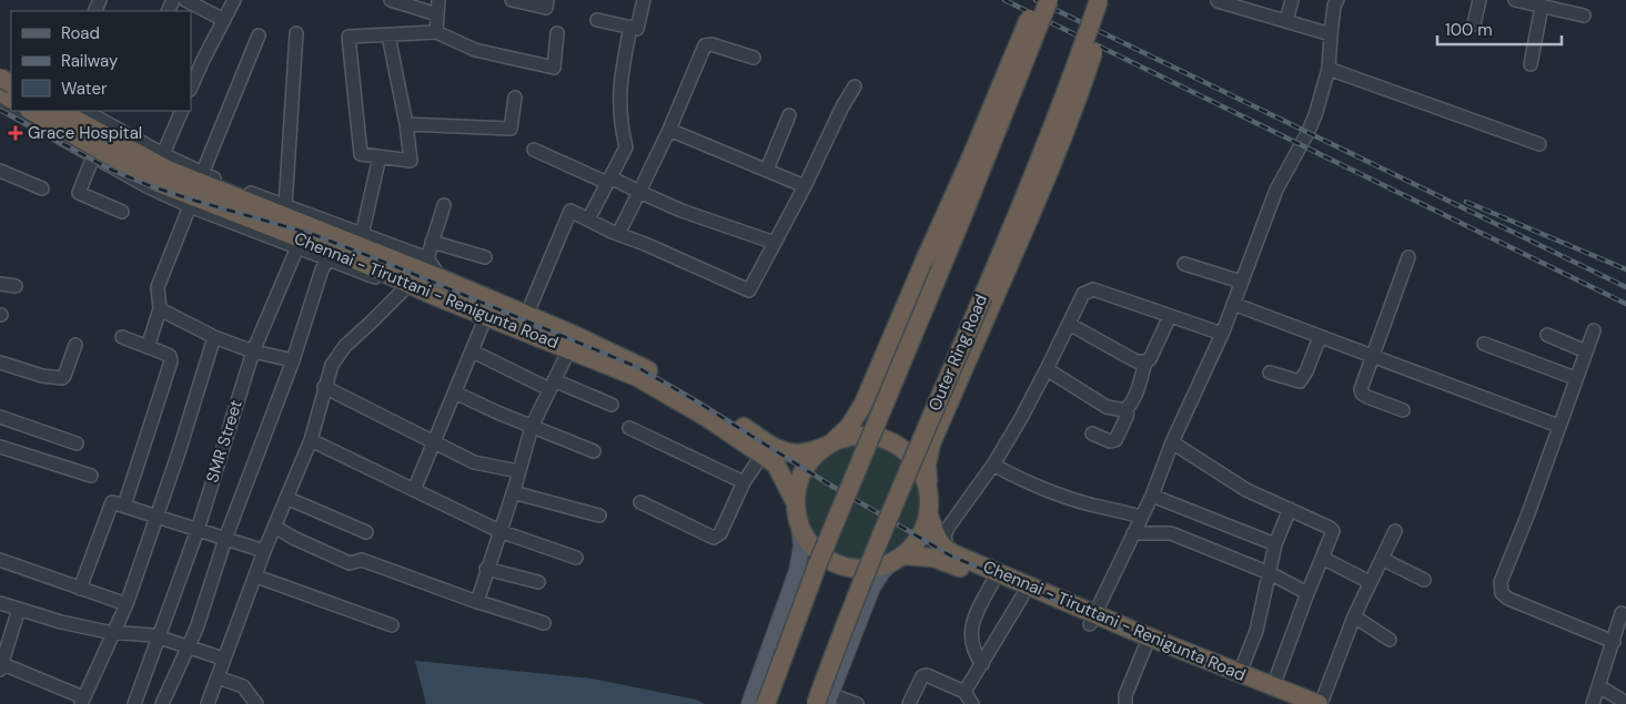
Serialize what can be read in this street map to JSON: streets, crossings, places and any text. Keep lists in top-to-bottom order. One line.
{"streets":{"highway":["Chennai - Tiruttani - Renigunta Road","Outer Ring Road"],"street":["SMR Street"]},"places":{"health":["Grace Hospital"]},"legend":["Road","Railway","Water"],"scale_bar":"100 m"}
